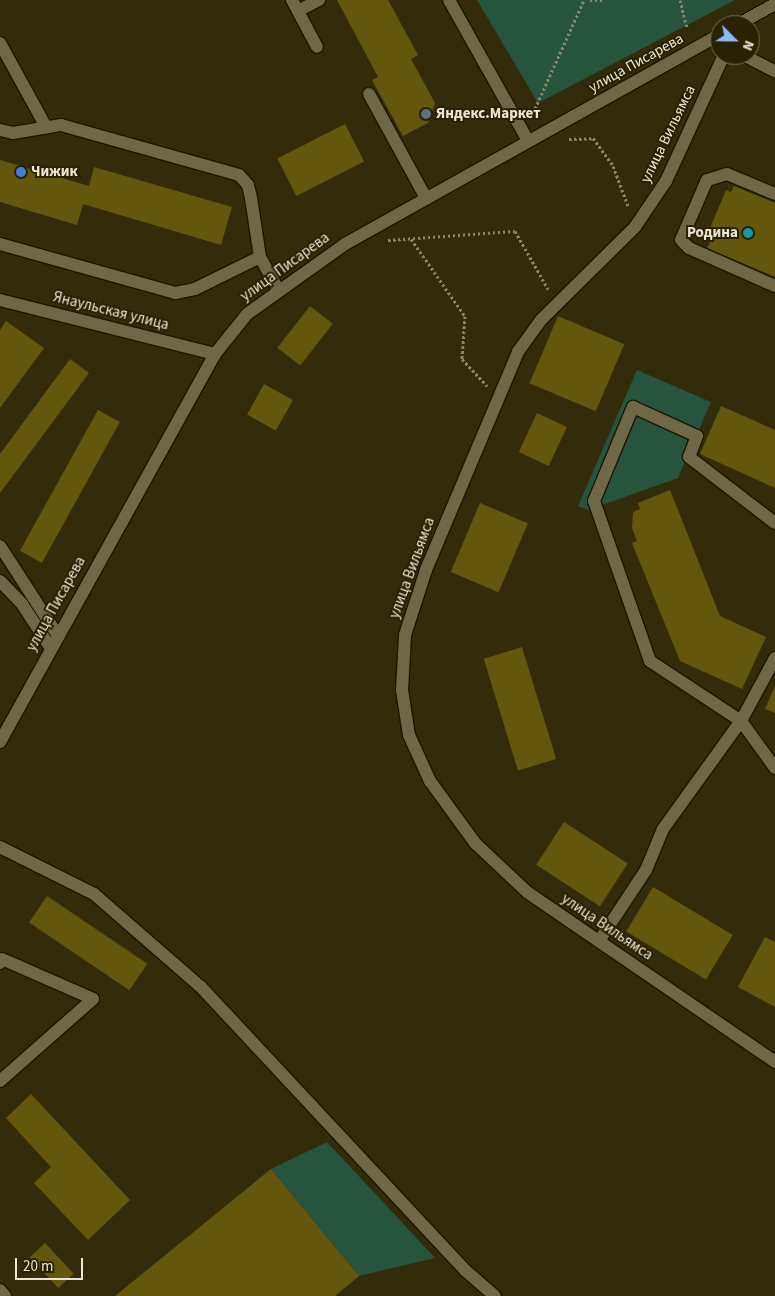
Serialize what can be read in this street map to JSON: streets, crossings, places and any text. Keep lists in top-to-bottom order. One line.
{"streets":{"street":["улица Писарева","улица Вильямса","Янаульская улица"]},"crossings":[["улица Писарева","Янаульская улица"]],"places":["Яндекс.Маркет","Чижик","Родина"],"scale_bar":"20 m","north":"bottom right"}
